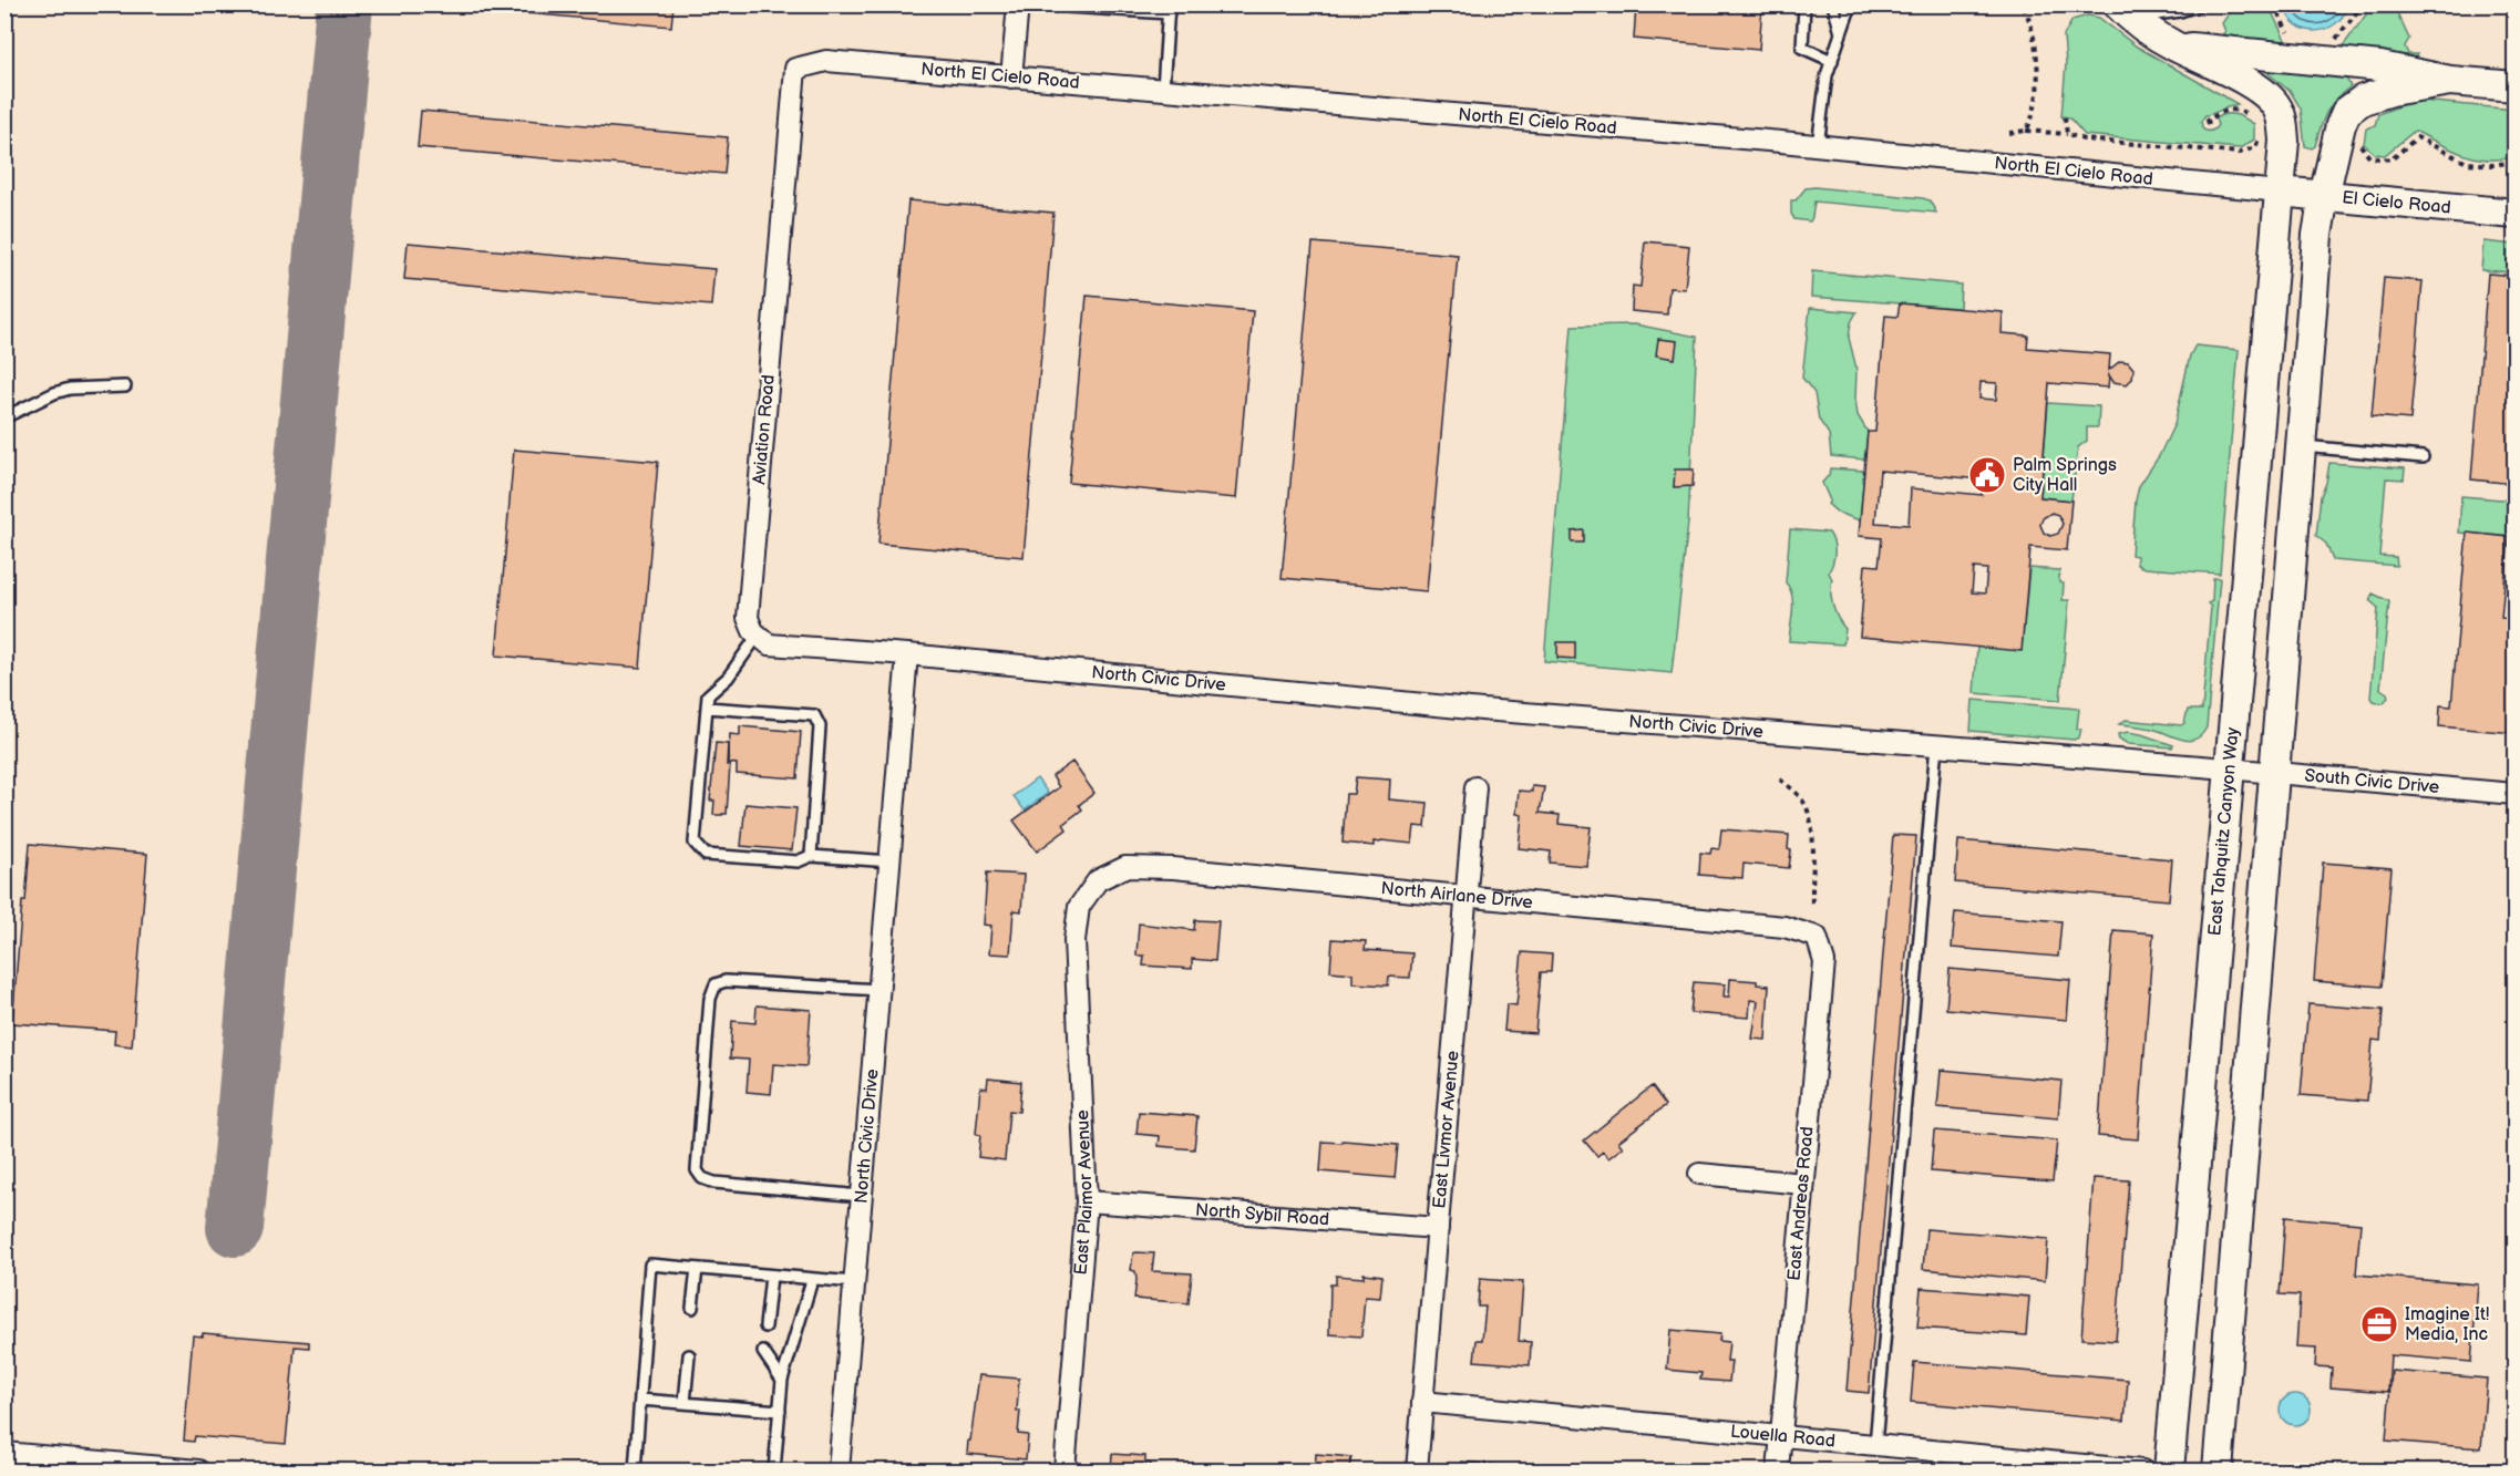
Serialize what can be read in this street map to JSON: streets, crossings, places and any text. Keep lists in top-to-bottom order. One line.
{"streets":{"main road":["El Cielo Road","East Tahquitz Canyon Way"],"street":["North El Cielo Road","Aviation Road","North Civic Drive","South Civic Drive","North Airlane Drive","East Livmor Avenue","East Plaimor Avenue","East Andreas Road","North Sybil Road","Louella Road"]},"crossings":[["North El Cielo Road","El Cielo Road"],["North El Cielo Road","Aviation Road"],["North El Cielo Road","East Tahquitz Canyon Way"],["El Cielo Road","East Tahquitz Canyon Way"],["North Civic Drive","South Civic Drive"],["North Civic Drive","East Tahquitz Canyon Way"],["South Civic Drive","East Tahquitz Canyon Way"],["North Airlane Drive","East Livmor Avenue"],["North Airlane Drive","East Plaimor Avenue"],["North Airlane Drive","East Andreas Road"],["East Livmor Avenue","North Sybil Road"],["East Livmor Avenue","Louella Road"],["East Plaimor Avenue","North Sybil Road"],["East Andreas Road","Louella Road"]],"places":{"public building":["Palm Springs City Hall"],"office":["Imagine It! Media, Inc"]}}
